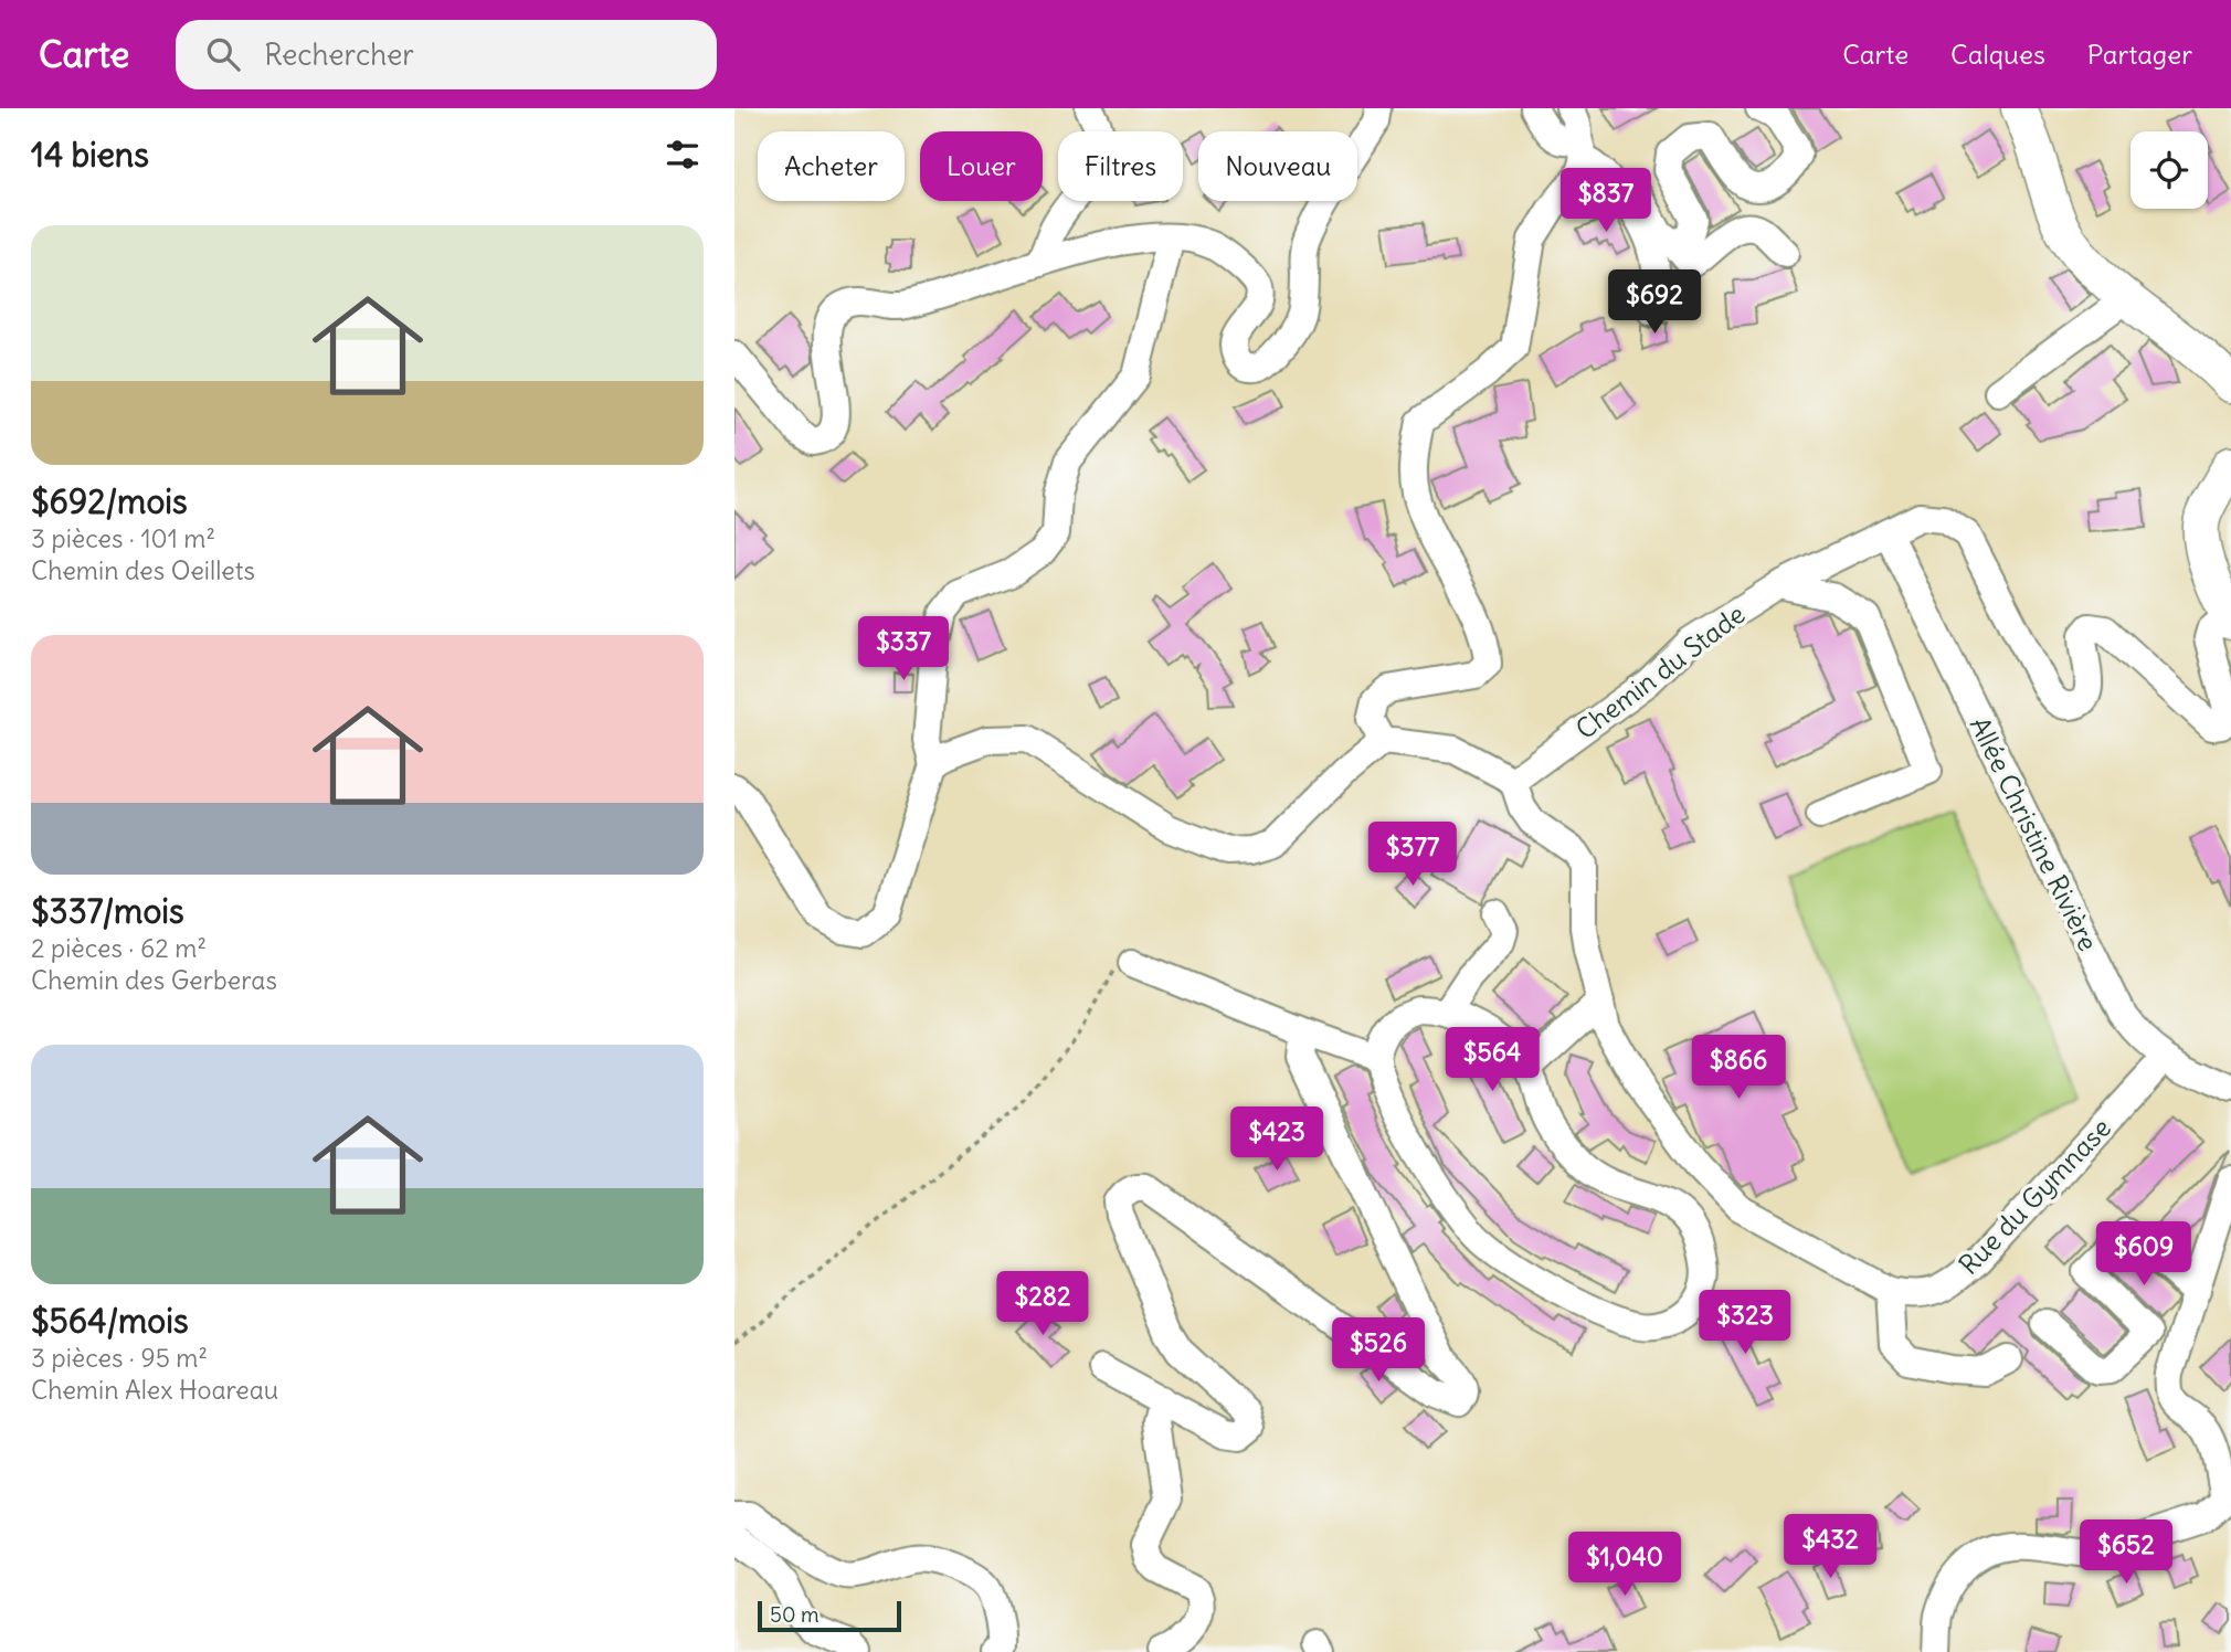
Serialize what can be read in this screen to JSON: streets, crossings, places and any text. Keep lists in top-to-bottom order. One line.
{"streets":{"street":["Chemin du Stade","Allée Christine Rivière","Rue du Gymnase"]},"crossings":[["Chemin du Stade","Allée Christine Rivière"],["Allée Christine Rivière","Rue du Gymnase"]],"scale_bar":"50 m","page":{"header":"Carte","search":"Rechercher","nav":["Carte","Calques","Partager"],"heading":"14 biens","chip":["Acheter","Louer","Filtres","Nouveau"],"price":["$837","$692","$337","$377","$564","$866","$423","$609","$282","$323","$526","$432","$652","$1,040"],"list":[{"name":"$692/mois","note":"3 pièces · 101 m² · Chemin des Oeillets"},{"name":"$337/mois","note":"2 pièces · 62 m² · Chemin des Gerberas"},{"name":"$564/mois","note":"3 pièces · 95 m² · Chemin Alex Hoareau"}],"scale":"50 m"}}
